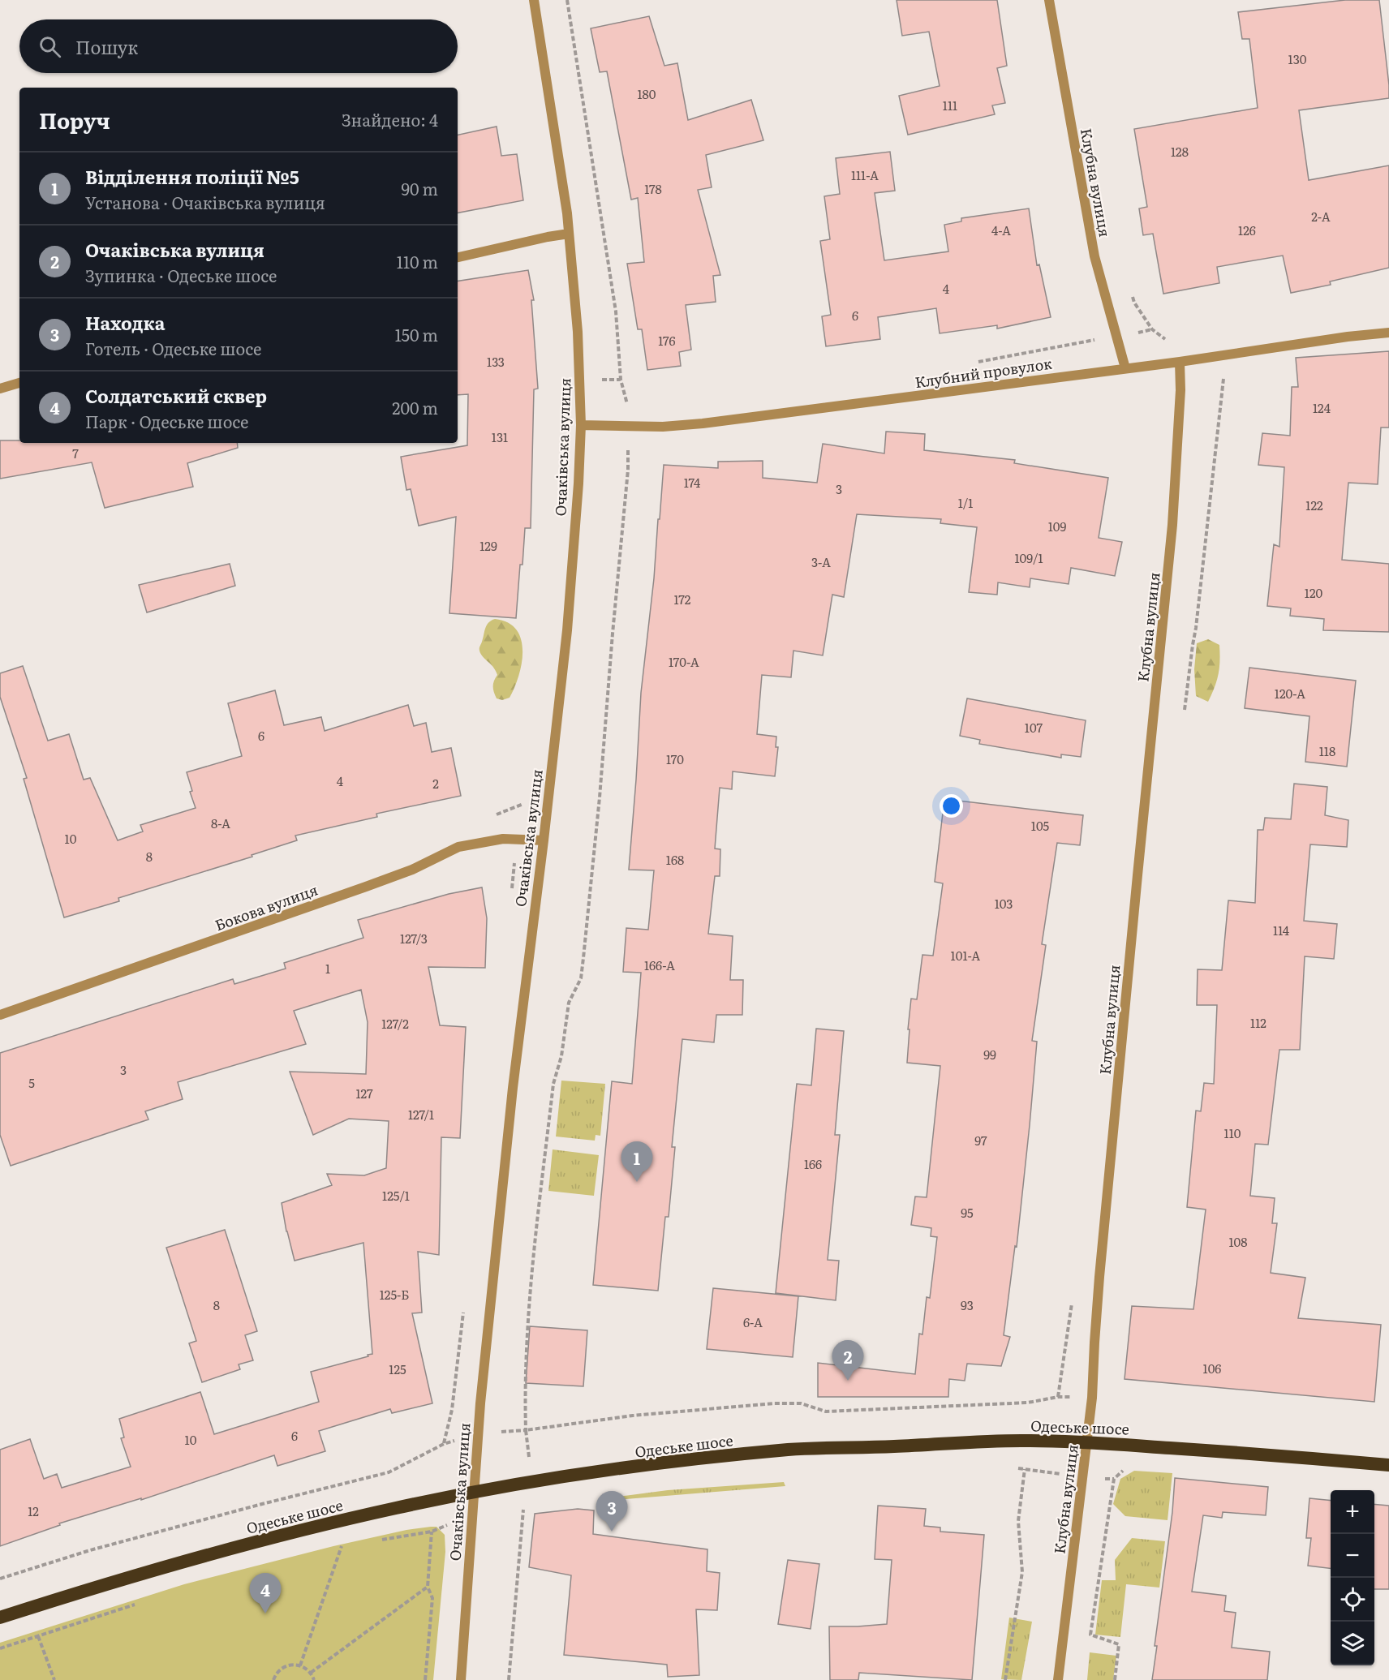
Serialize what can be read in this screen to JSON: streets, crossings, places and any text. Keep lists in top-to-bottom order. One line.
{"streets":{"highway":["Одеське шосе"],"street":["Клубна вулиця","Клубний провулок","Очаківська вулиця","Бокова вулиця"]},"crossings":[["Клубна вулиця","Клубний провулок"],["Клубна вулиця","Одеське шосе"],["Клубний провулок","Очаківська вулиця"],["Очаківська вулиця","Бокова вулиця"],["Очаківська вулиця","Одеське шосе"]],"house_numbers":["130","180","111","128","111-А","178","2-А","4-А","126","4","6","176","133","124","131","7","174","3","1/1","122","109","129","109/1","3-А","120","172","170-А","120-А","107","6","118","170","4","2","8-А","105","10","8","168","103","114","127/3","101-А","166-А","1","112","127/2","99","3","5","127","127/1","110","97","166","125/1","95","108","125-Б","8","93","6-А","106","125","6","10","12"],"page":{"search":"Пошук","heading":["Поруч","Знайдено: 4"],"list":[{"mark":"1","name":"Відділення поліції №5","note":"Установа · Очаківська вулиця","value":"90 m"},{"mark":"2","name":"Очаківська вулиця","note":"Зупинка · Одеське шосе","value":"110 m"},{"mark":"3","name":"Находка","note":"Готель · Одеське шосе","value":"150 m"},{"mark":"4","name":"Солдатський сквер","note":"Парк · Одеське шосе","value":"200 m"}],"pins":["1","2","3","4"],"map_buttons":["+","−"]}}
